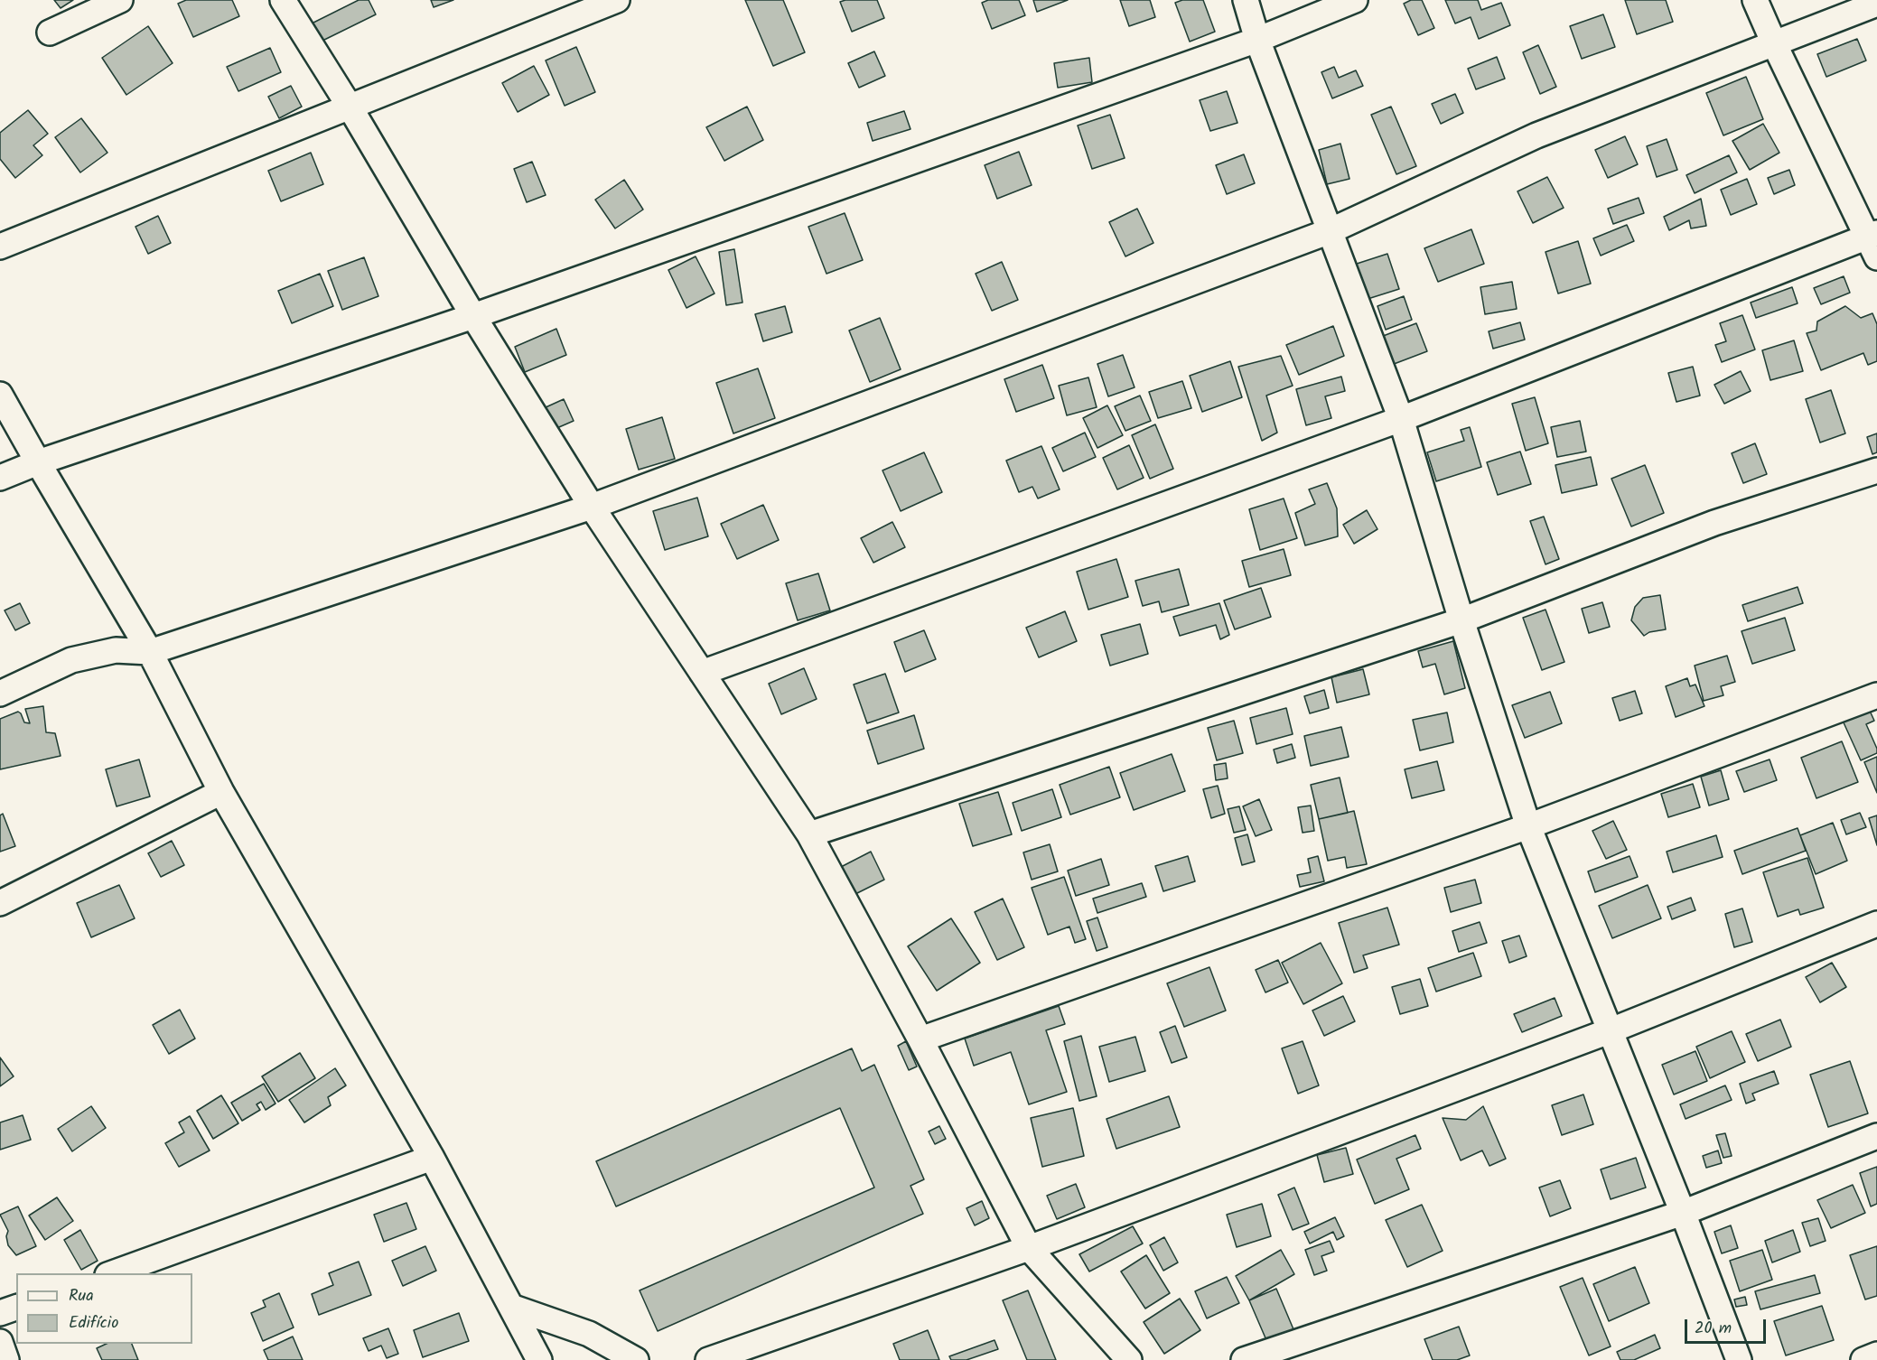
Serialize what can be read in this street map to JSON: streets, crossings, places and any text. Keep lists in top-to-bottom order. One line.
{"legend":["Rua","Edifício"],"scale_bar":"20 m"}
